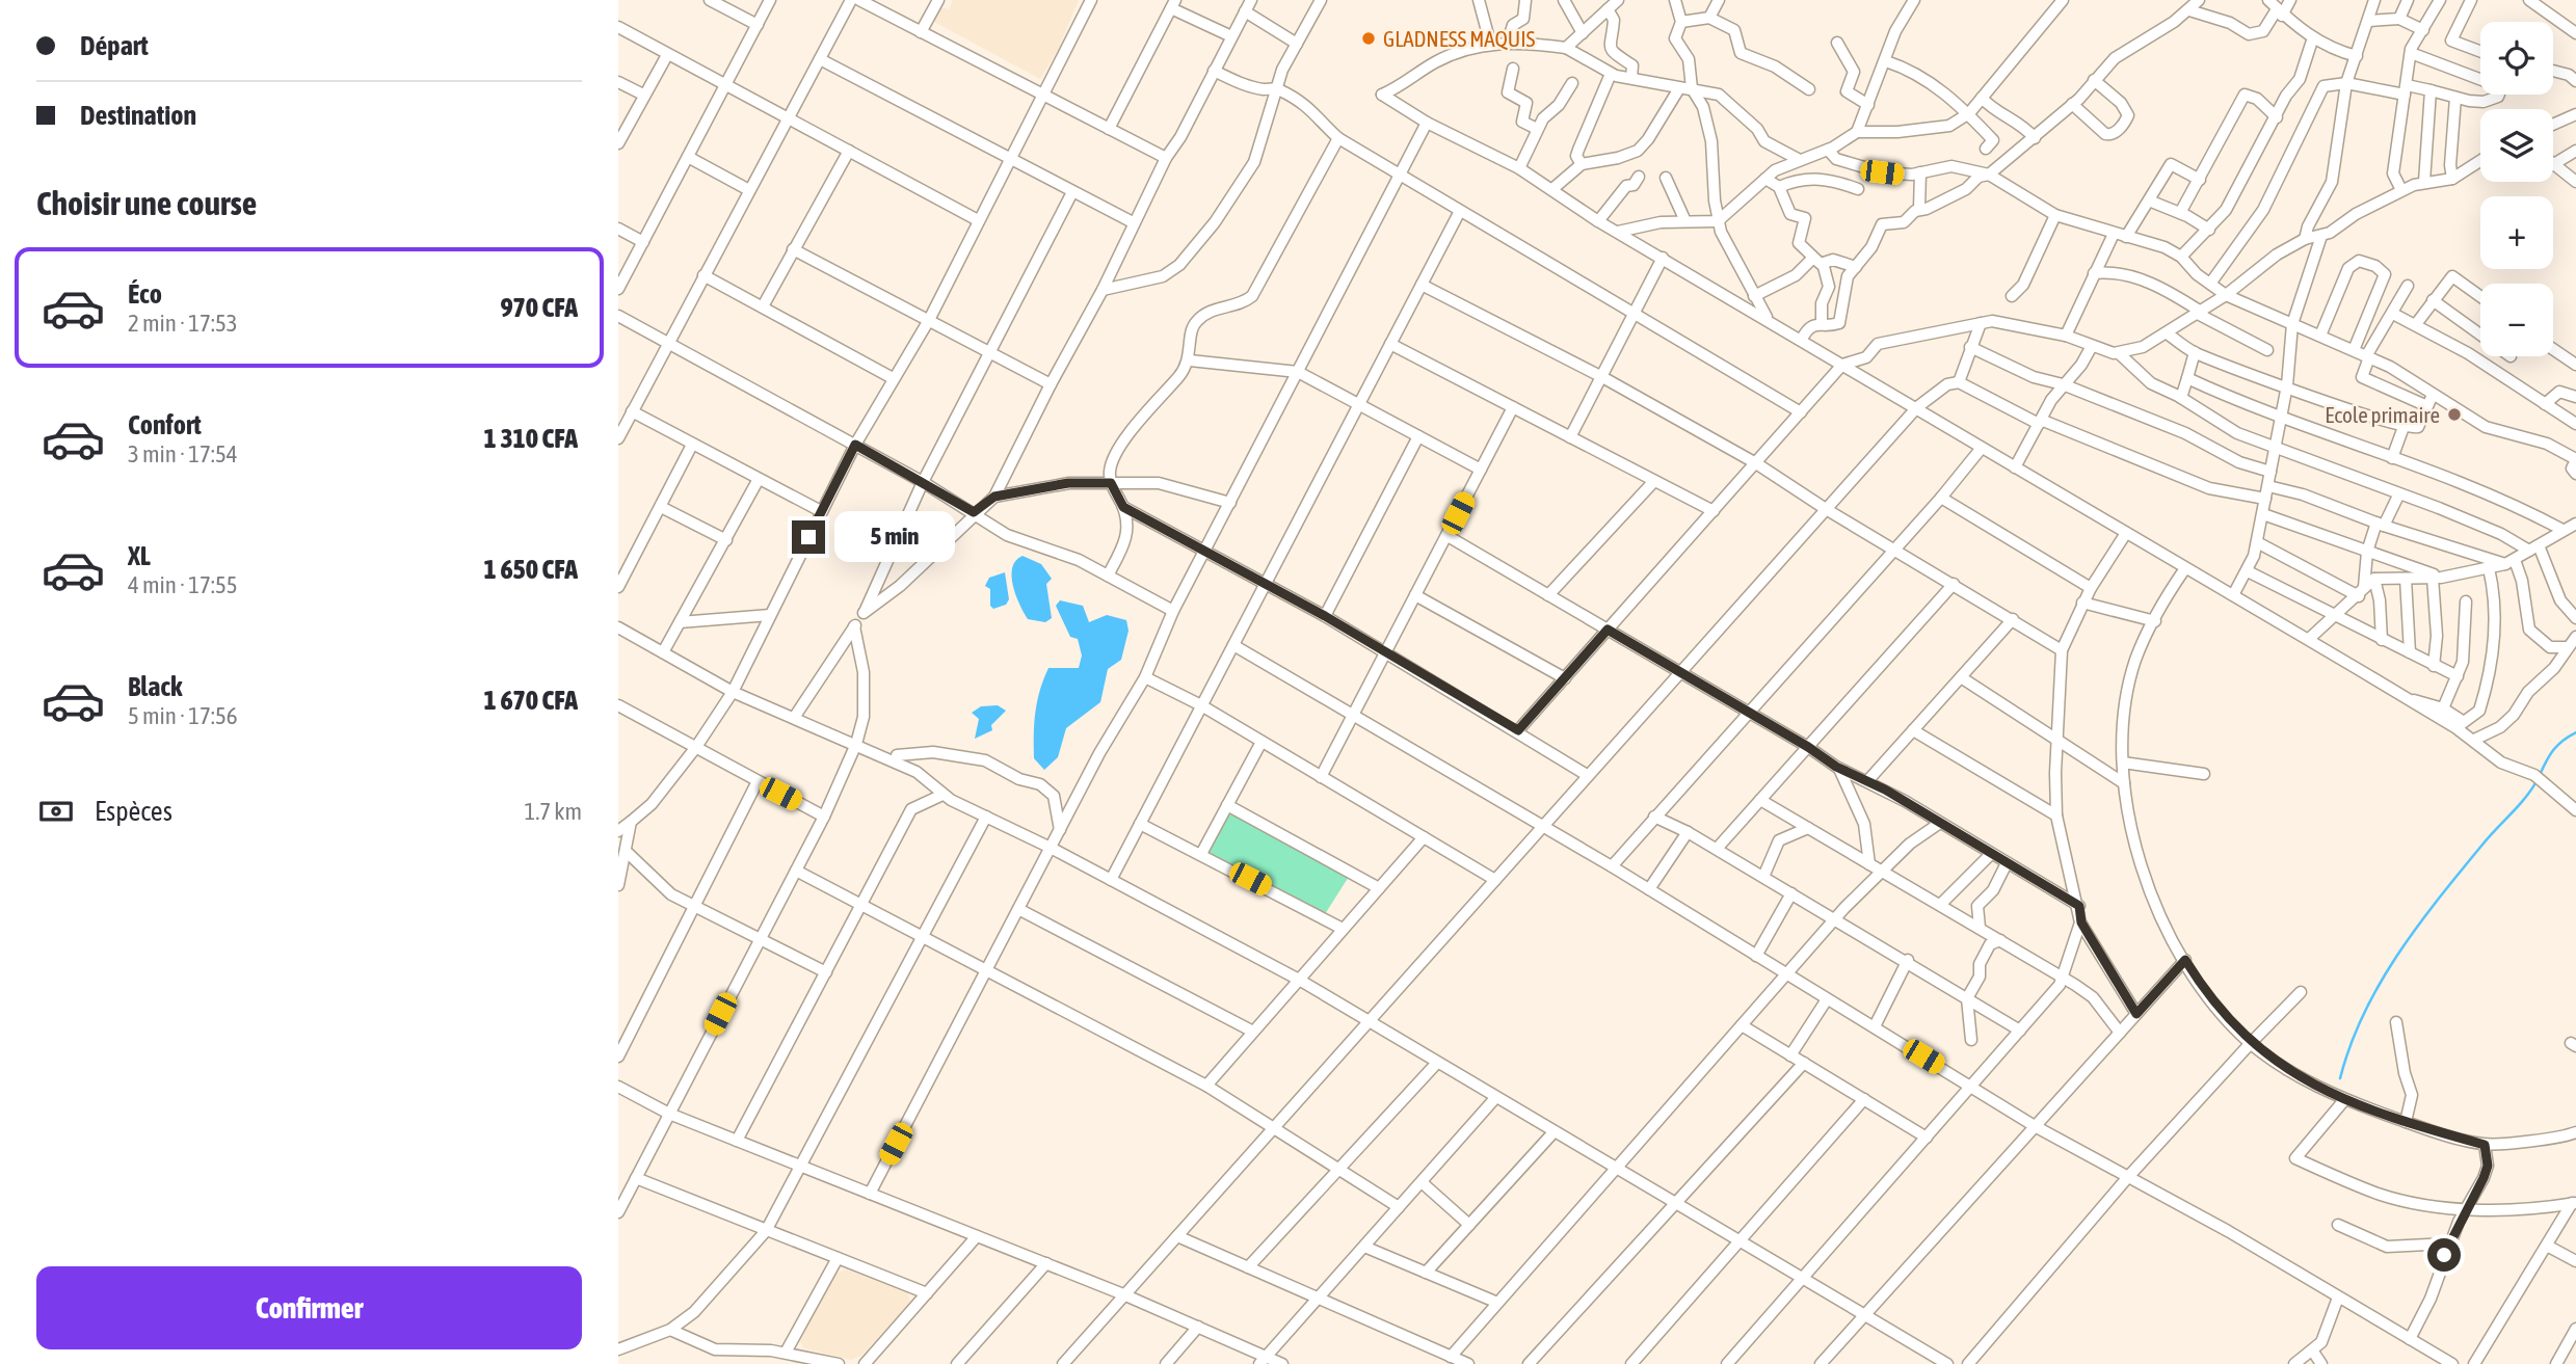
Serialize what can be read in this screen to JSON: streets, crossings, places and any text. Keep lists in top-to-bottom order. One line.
{"places":["GLADNESS MAQUIS","Ecole primaire"],"page":{"banner":["Départ","Destination"],"map_buttons":["+","−"],"heading":"Choisir une course","list":[{"name":"Éco","note":"2 min · 17:53","value":"970 CFA"},{"name":"Confort","note":"3 min · 17:54","value":"1 310 CFA"},{"name":"XL","note":"4 min · 17:55","value":"1 650 CFA"},{"name":"Black","note":"5 min · 17:56","value":"1 670 CFA"}],"bubble":"5 min","pay":["Espèces","1.7 km"],"buttons":"Confirmer"}}
